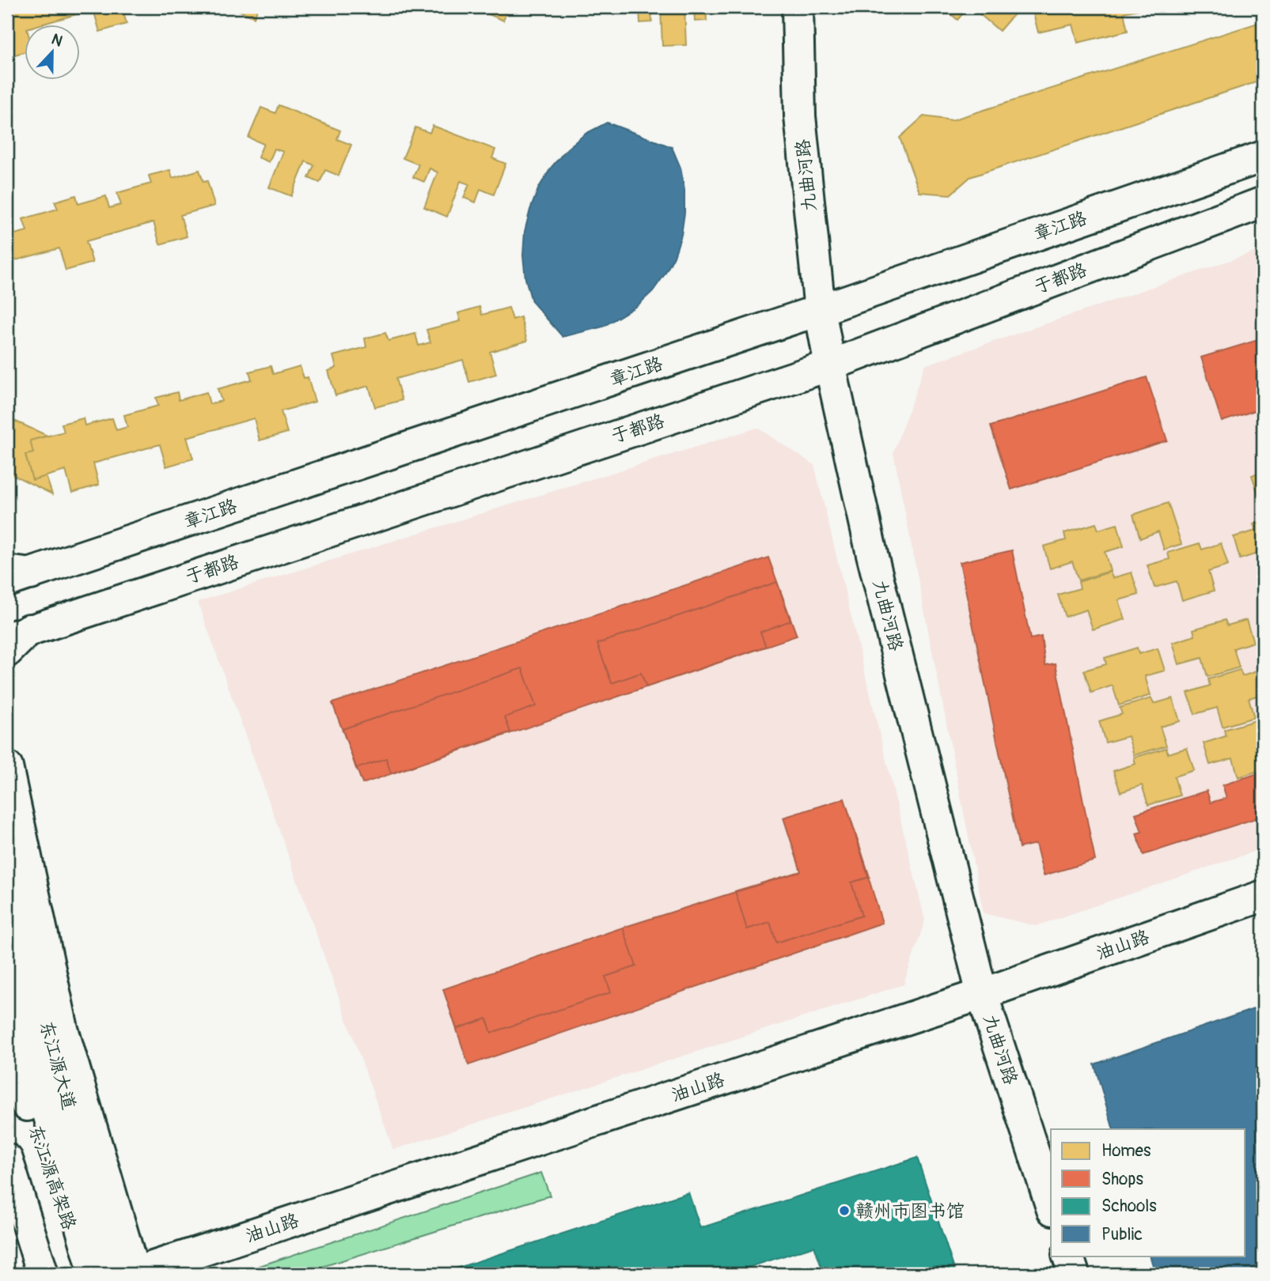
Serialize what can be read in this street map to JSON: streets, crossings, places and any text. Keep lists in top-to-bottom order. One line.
{"streets":{"main road":["九曲河路","章江路","于都路","油山路","东江源大道","东江源高架路"]},"crossings":[["九曲河路","章江路"],["九曲河路","于都路"],["九曲河路","油山路"],["油山路","东江源大道"]],"places":["赣州市图书馆"],"legend":["Homes","Shops","Schools","Public"],"north":"top"}
